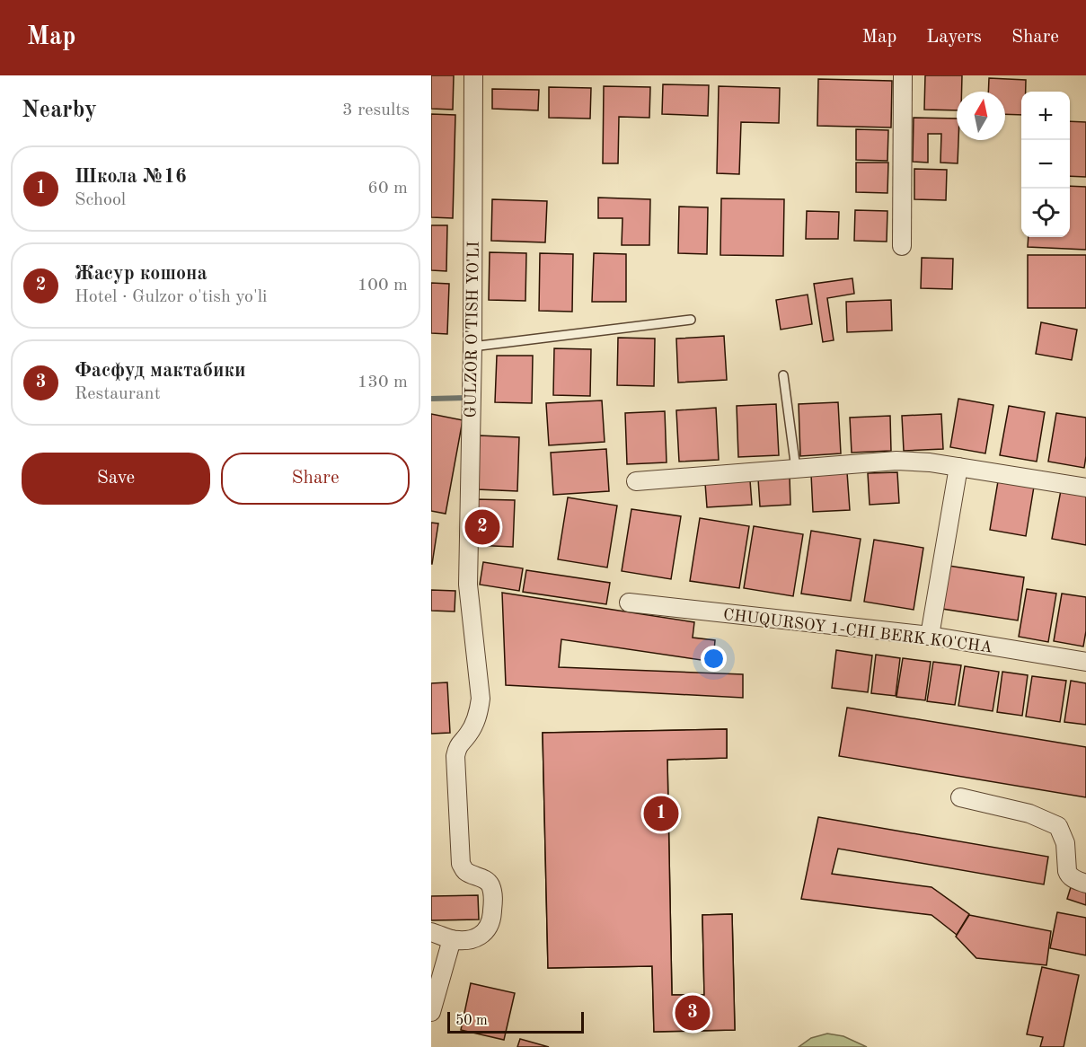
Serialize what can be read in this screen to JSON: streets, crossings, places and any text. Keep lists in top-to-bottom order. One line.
{"streets":{"street":["GULZOR O'TISH YO'LI","CHUQURSOY 1-CHI BERK KO'CHA"]},"scale_bar":"50 m","north":"top","page":{"header":"Map","nav":["Map","Layers","Share"],"heading":["Nearby","3 results"],"map_buttons":["+","−"],"list":[{"mark":"1","name":"Школа №16","note":"School","value":"60 m"},{"mark":"2","name":"Жасур кошона","note":"Hotel · Gulzor o'tish yo'li","value":"100 m"},{"mark":"3","name":"Фасфуд мактабики","note":"Restaurant","value":"130 m"}],"buttons":["Save","Share"],"pins":["2","1","3"],"scale":"50 m"}}
